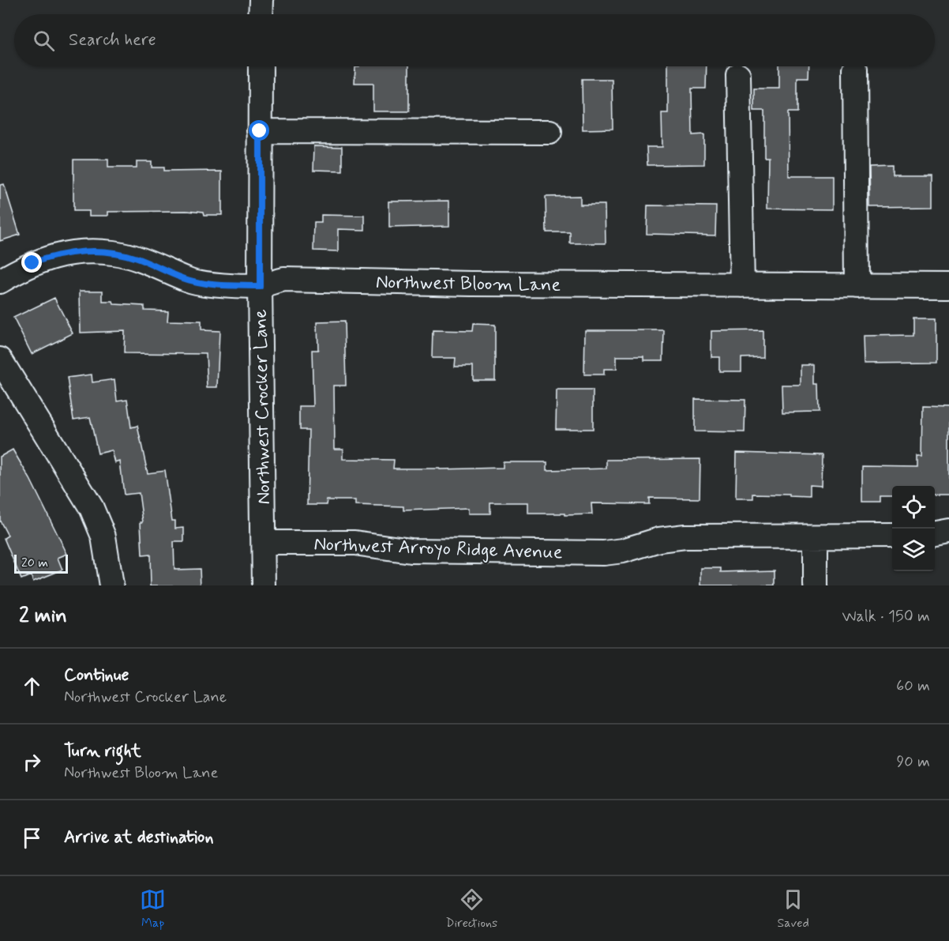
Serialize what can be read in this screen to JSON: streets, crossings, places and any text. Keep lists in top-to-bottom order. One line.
{"streets":{"street":["Northwest Bloom Lane","Northwest Crocker Lane","Northwest Arroyo Ridge Avenue"]},"crossings":[["Northwest Bloom Lane","Northwest Crocker Lane"],["Northwest Crocker Lane","Northwest Arroyo Ridge Avenue"]],"scale_bar":"20 m","page":{"search":"Search here","scale":"20 m","heading":["2 min","Walk · 150 m"],"list":[["Continue","Northwest Crocker Lane","60 m"],["Turn right","Northwest Bloom Lane","90 m"],"Arrive at destination"],"nav":["Map","Directions","Saved"]}}
